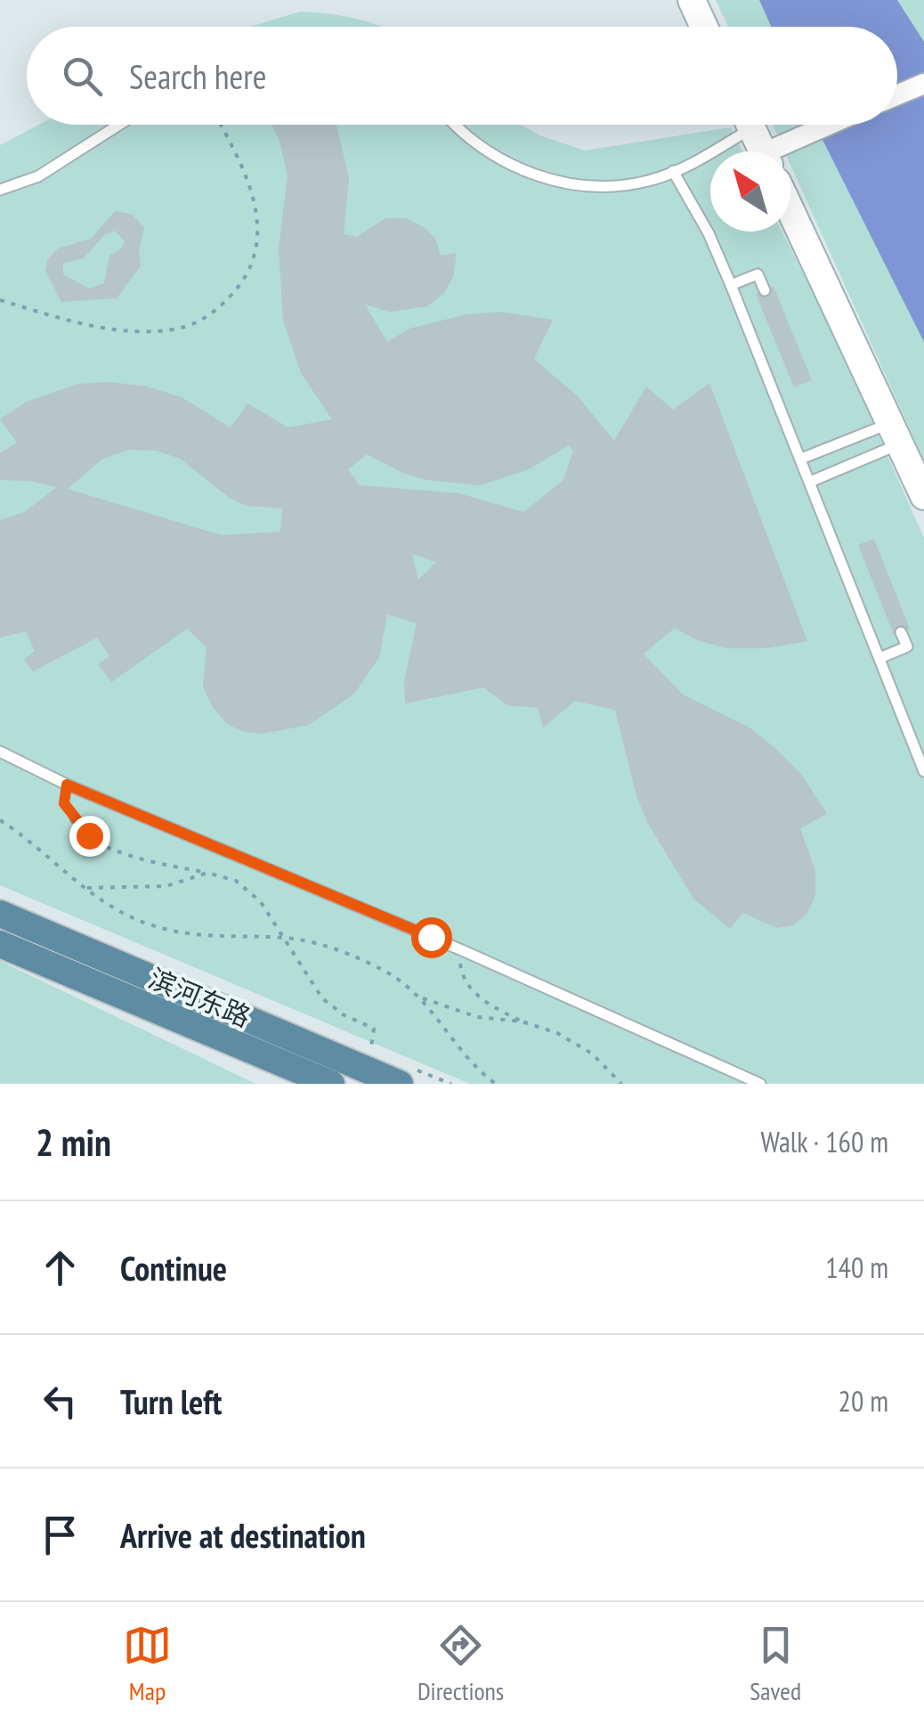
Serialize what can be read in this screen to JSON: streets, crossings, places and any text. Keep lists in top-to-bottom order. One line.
{"streets":{"main road":["滨河东路"]},"north":"top left","page":{"search":"Search here","heading":["2 min","Walk · 160 m"],"list":[["Continue","140 m"],["Turn left","20 m"],"Arrive at destination"],"nav":["Map","Directions","Saved"]}}
